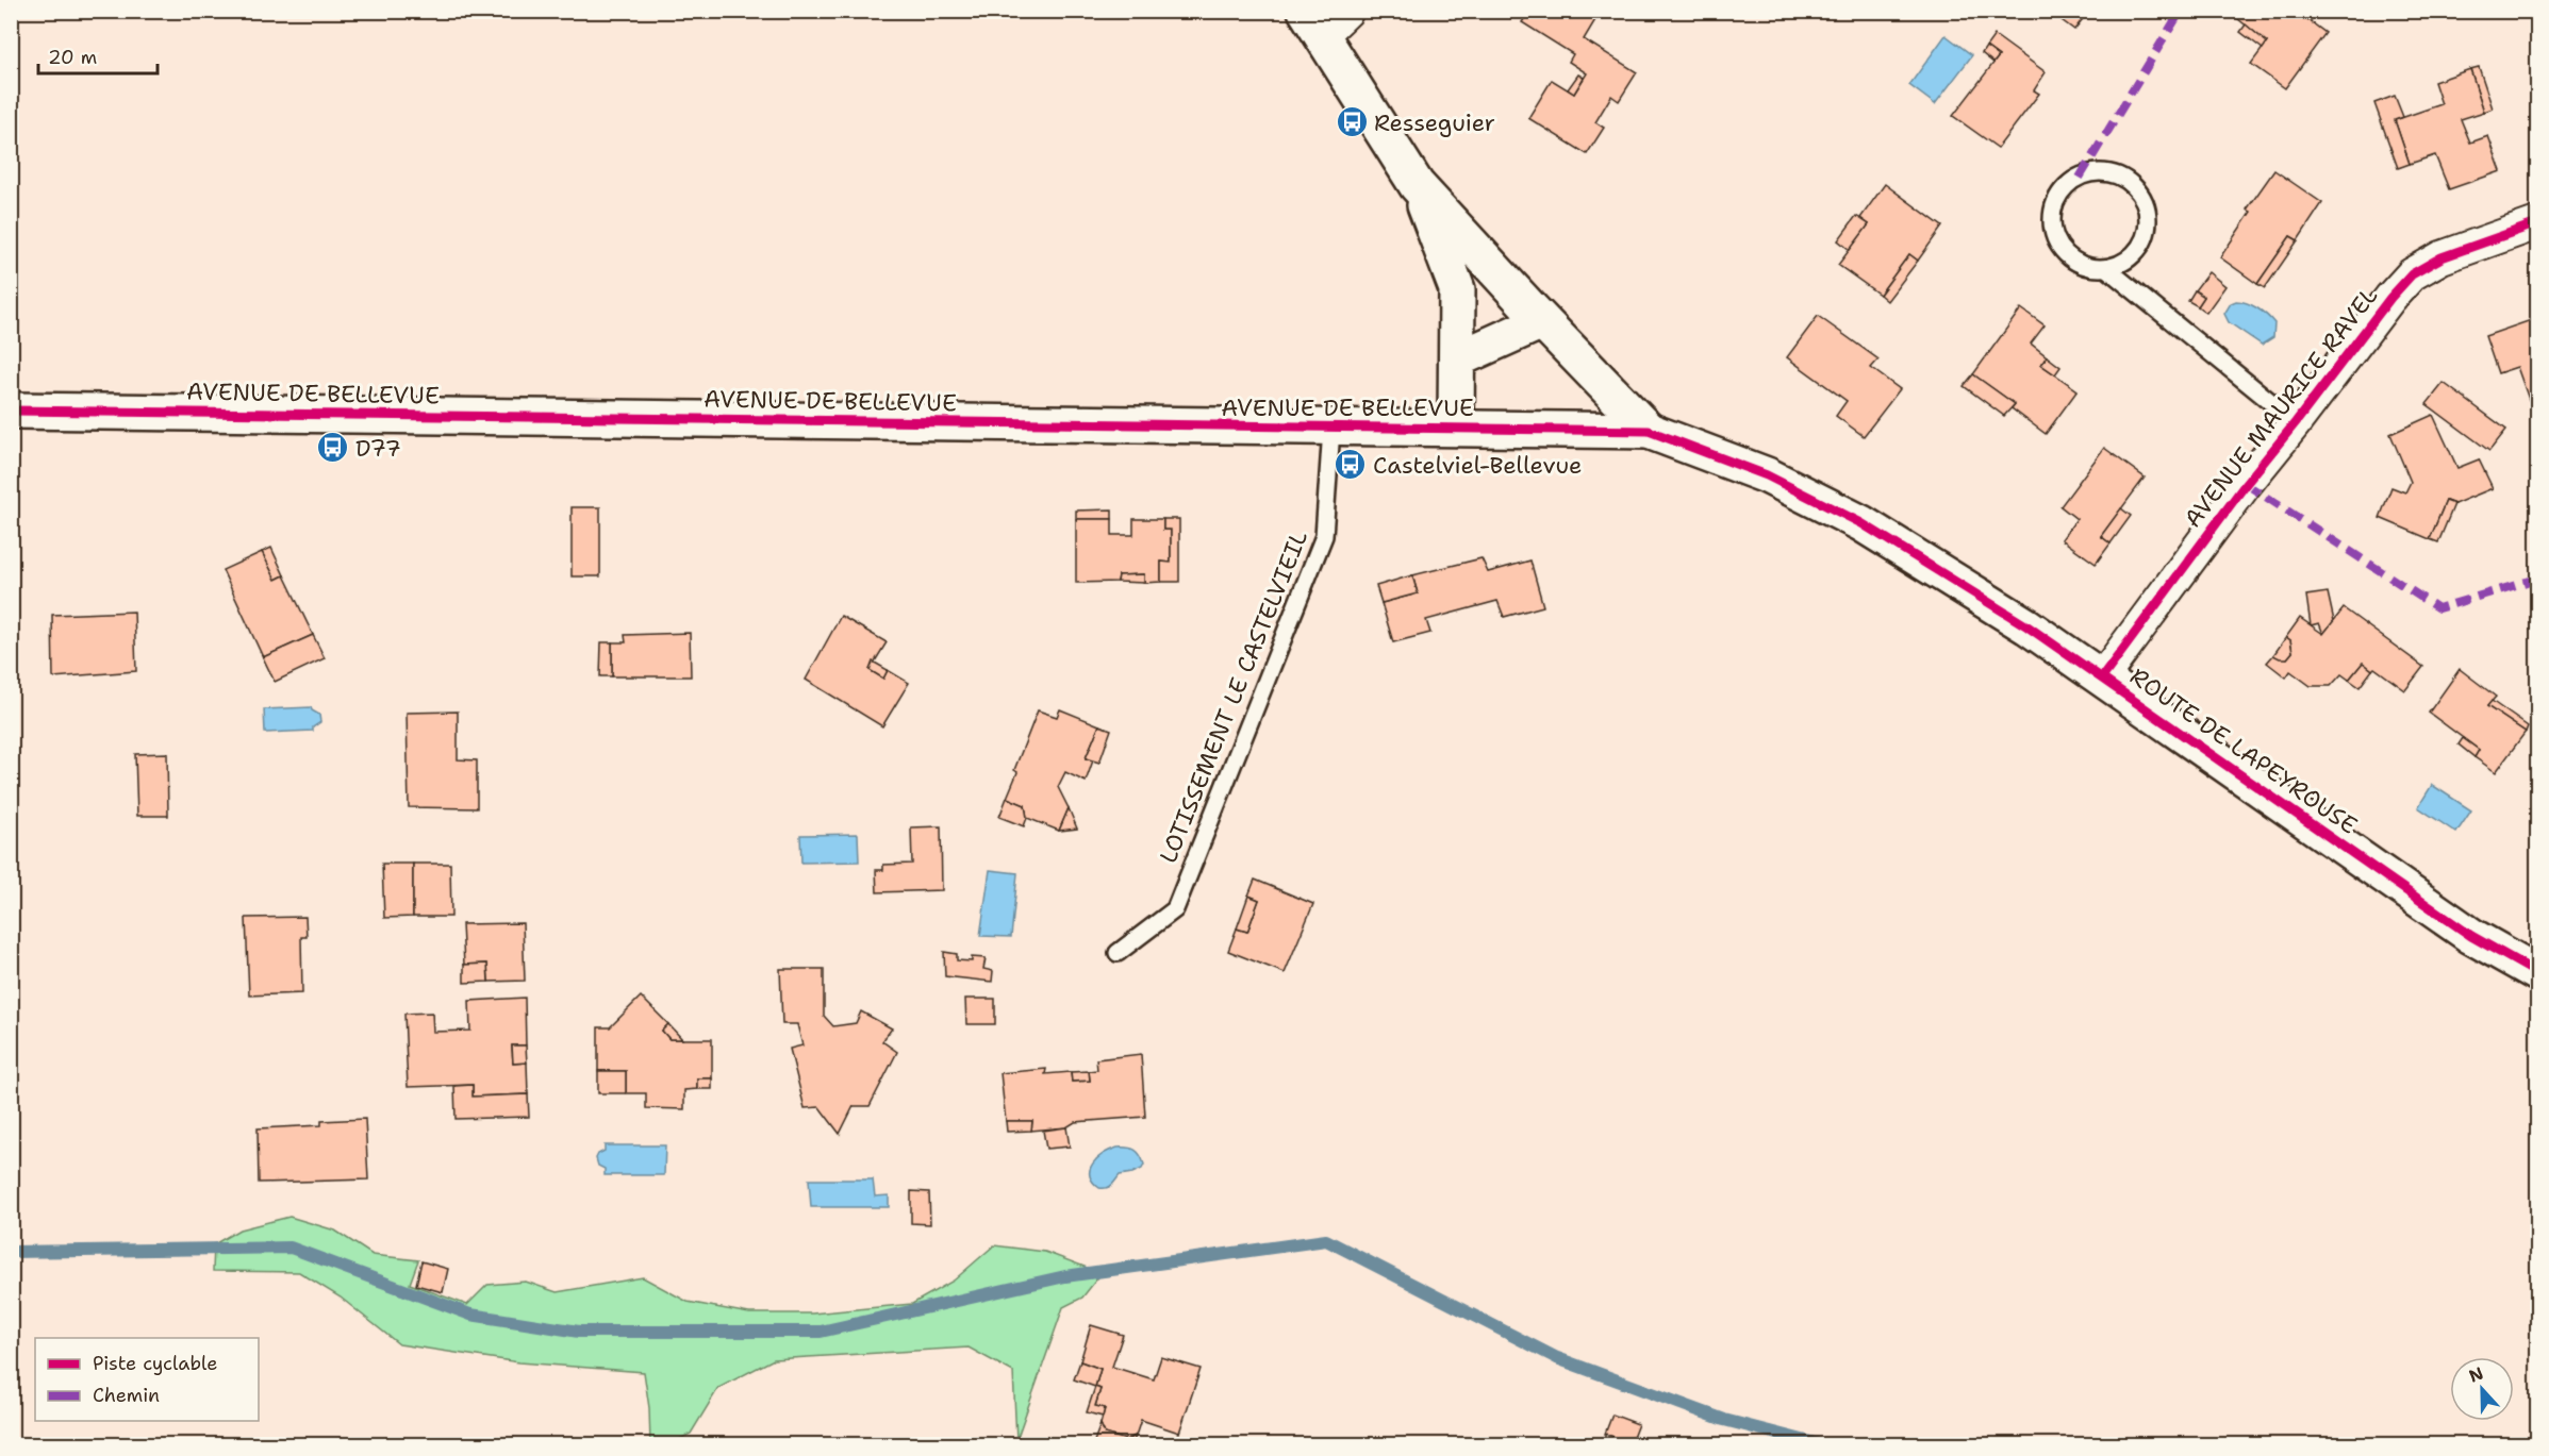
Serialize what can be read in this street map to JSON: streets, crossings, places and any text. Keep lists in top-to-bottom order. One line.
{"streets":{"street":["AVENUE DE BELLEVUE","AVENUE MAURICE RAVEL","ROUTE DE LAPEYROUSE"],"lane":["LOTISSEMENT LE CASTELVIEIL"]},"crossings":[["AVENUE DE BELLEVUE","LOTISSEMENT LE CASTELVIEIL"],["AVENUE DE BELLEVUE","ROUTE DE LAPEYROUSE"],["AVENUE MAURICE RAVEL","ROUTE DE LAPEYROUSE"]],"places":{"bus stop":["Resseguier","D77","Castelviel-Bellevue"]},"legend":["Piste cyclable","Chemin"],"scale_bar":"20 m","north":"top"}
